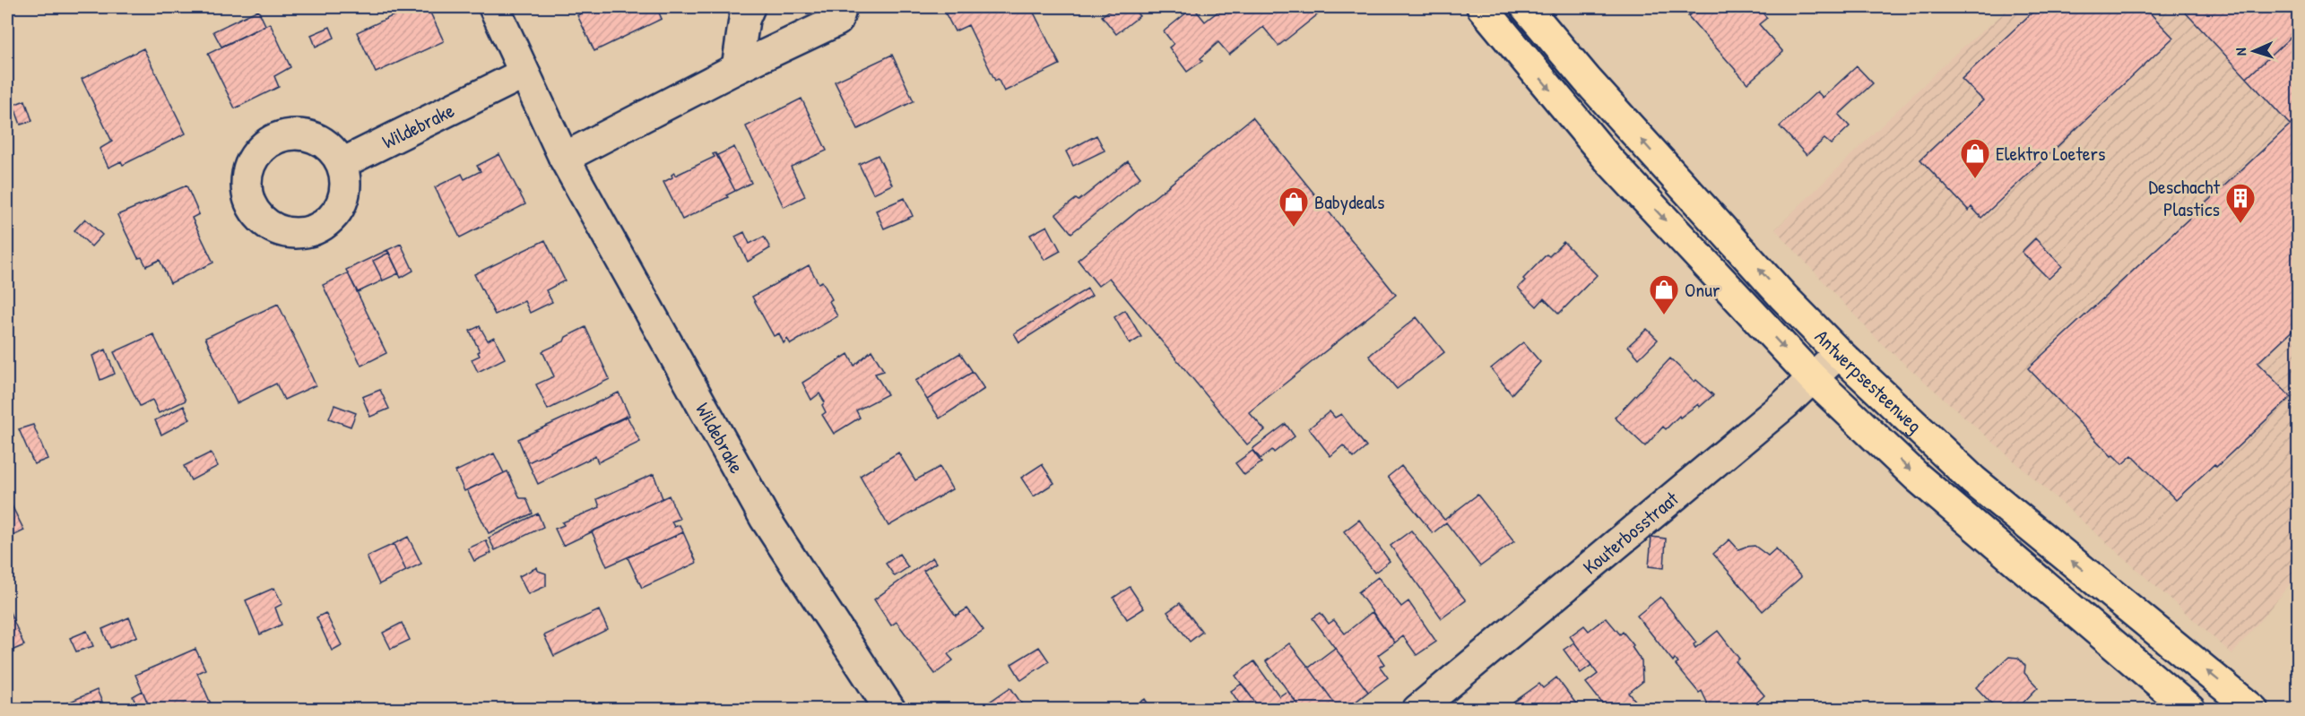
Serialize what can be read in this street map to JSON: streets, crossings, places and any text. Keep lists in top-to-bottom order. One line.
{"streets":{"main road":["Antwerpsesteenweg"],"street":["Wildebrake","Kouterbosstraat"]},"crossings":[["Antwerpsesteenweg","Kouterbosstraat"]],"places":{"shop":["Elektro Loeters","Babydeals","Onur"],"building":["Deschacht Plastics"]},"north":"left"}
